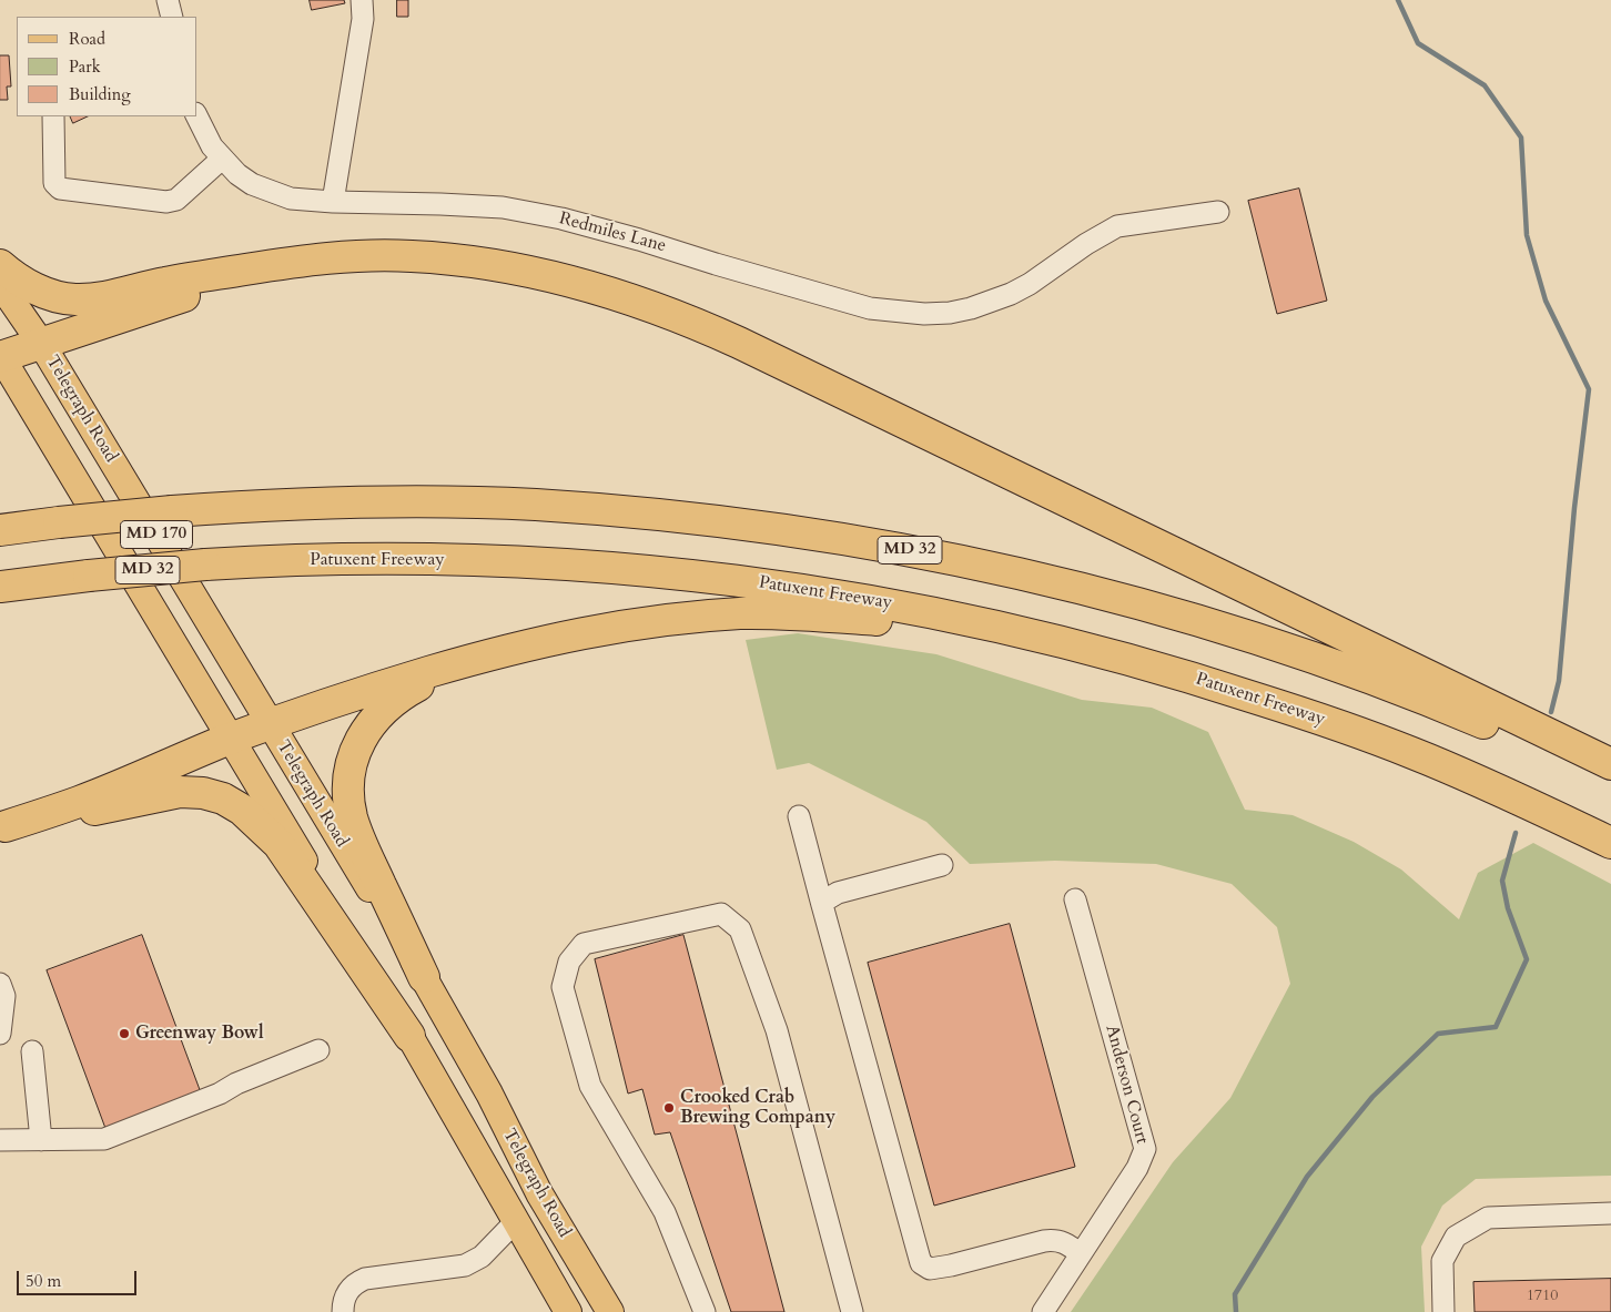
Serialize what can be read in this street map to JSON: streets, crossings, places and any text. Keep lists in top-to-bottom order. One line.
{"streets":{"highway":["MD 32","Patuxent Freeway"],"main road":["Telegraph Road","MD 170"],"street":["Redmiles Lane","Anderson Court"]},"places":["Greenway Bowl","Crooked Crab Brewing Company"],"house_numbers":["1710"],"legend":["Road","Park","Building"],"scale_bar":"50 m"}
